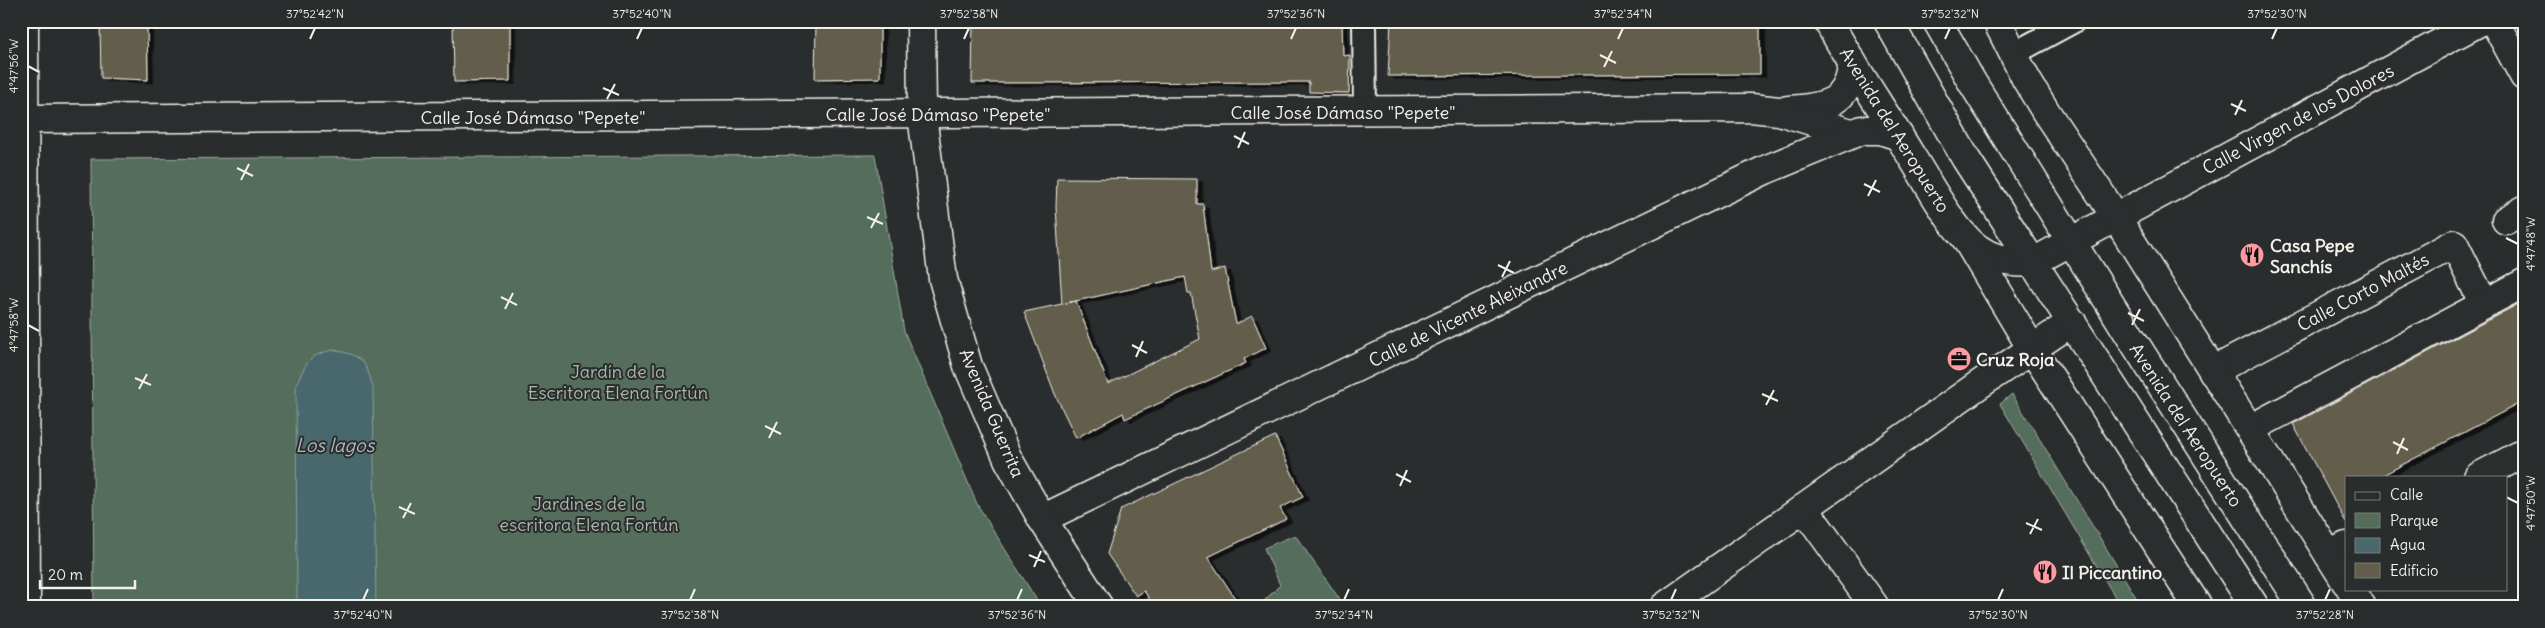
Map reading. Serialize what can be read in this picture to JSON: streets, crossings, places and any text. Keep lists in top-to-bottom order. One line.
{"streets":{"street":["Calle José Dámaso \"Pepete\"","Calle Virgen de los Dolores","Avenida del Aeropuerto","Calle Corto Maltés","Calle de Vicente Aleixandre","Avenida Guerrita"]},"crossings":[["Calle José Dámaso \"Pepete\"","Calle de Vicente Aleixandre"],["Calle José Dámaso \"Pepete\"","Avenida Guerrita"],["Avenida del Aeropuerto","Calle de Vicente Aleixandre"],["Calle de Vicente Aleixandre","Avenida Guerrita"]],"water":["Los lagos"],"parks":["Jardín de la Escritora Elena Fortún","Jardines de la escritora Elena Fortún"],"places":{"restaurant":["Casa Pepe Sanchís","Il Piccantino"],"office":["Cruz Roja"]},"legend":["Calle","Parque","Agua","Edificio"],"scale_bar":"20 m","coordinates":["37°52'42\"N","37°52'40\"N","37°52'38\"N","37°52'36\"N","37°52'34\"N","37°52'32\"N","37°52'30\"N","4°47'56\"W","4°47'48\"W","4°47'58\"W","4°47'50\"W","37°52'28\"N"]}
